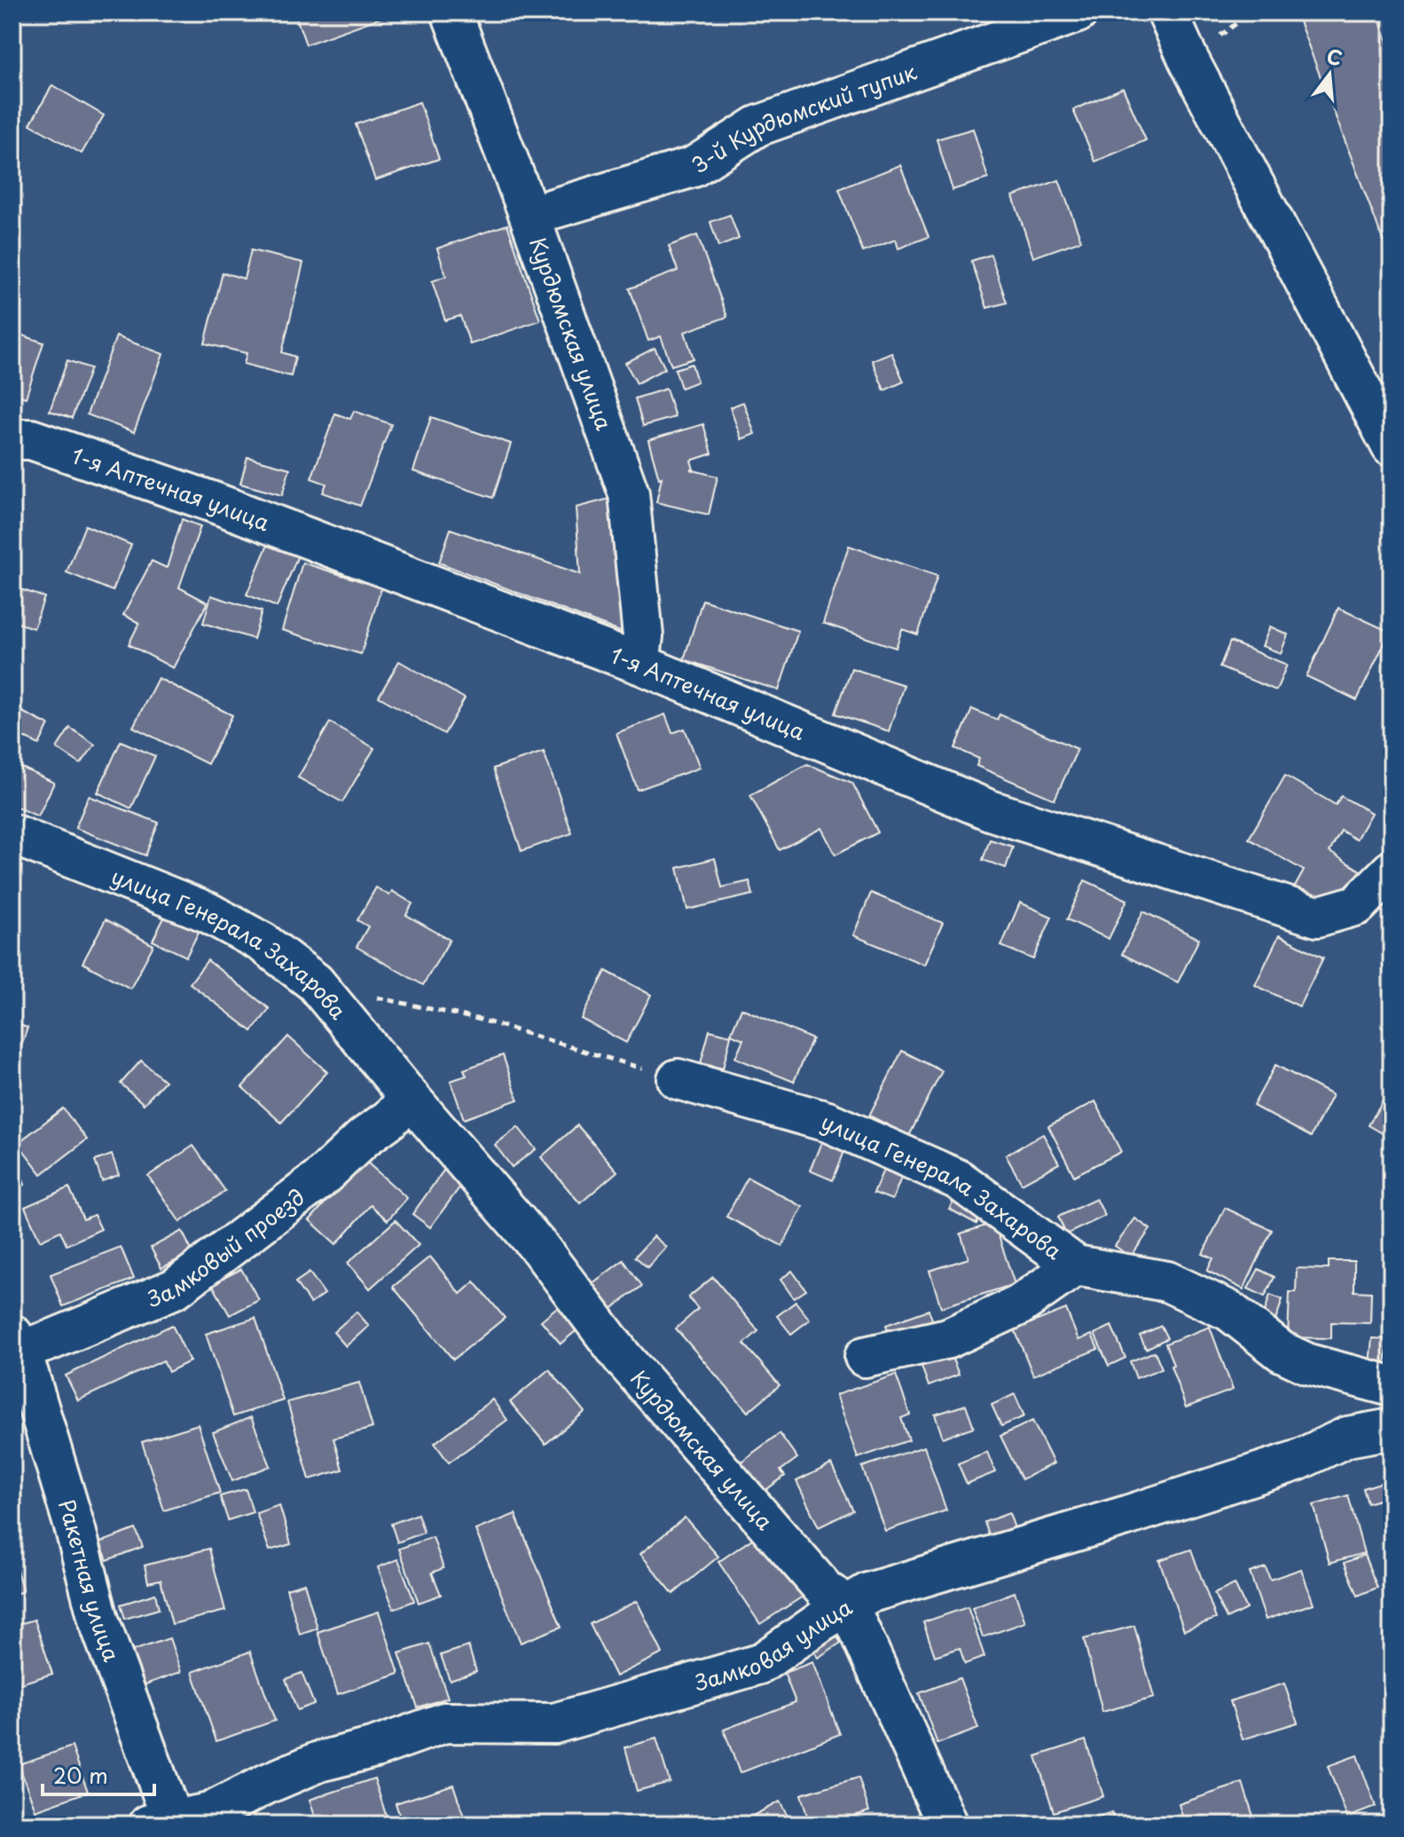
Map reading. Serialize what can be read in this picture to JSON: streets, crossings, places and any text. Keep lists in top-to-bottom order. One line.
{"streets":{"street":["3-й Курдюмский тупик","Курдюмская улица","1-я Аптечная улица","улица Генерала Захарова","Замковый проезд","Ракетная улица","Замковая улица"]},"crossings":[["3-й Курдюмский тупик","Курдюмская улица"],["Курдюмская улица","1-я Аптечная улица"],["Курдюмская улица","улица Генерала Захарова"],["Курдюмская улица","Замковый проезд"],["Курдюмская улица","Замковая улица"],["улица Генерала Захарова","Замковый проезд"],["Замковый проезд","Ракетная улица"],["Ракетная улица","Замковая улица"]],"scale_bar":"20 m","north":"top"}
